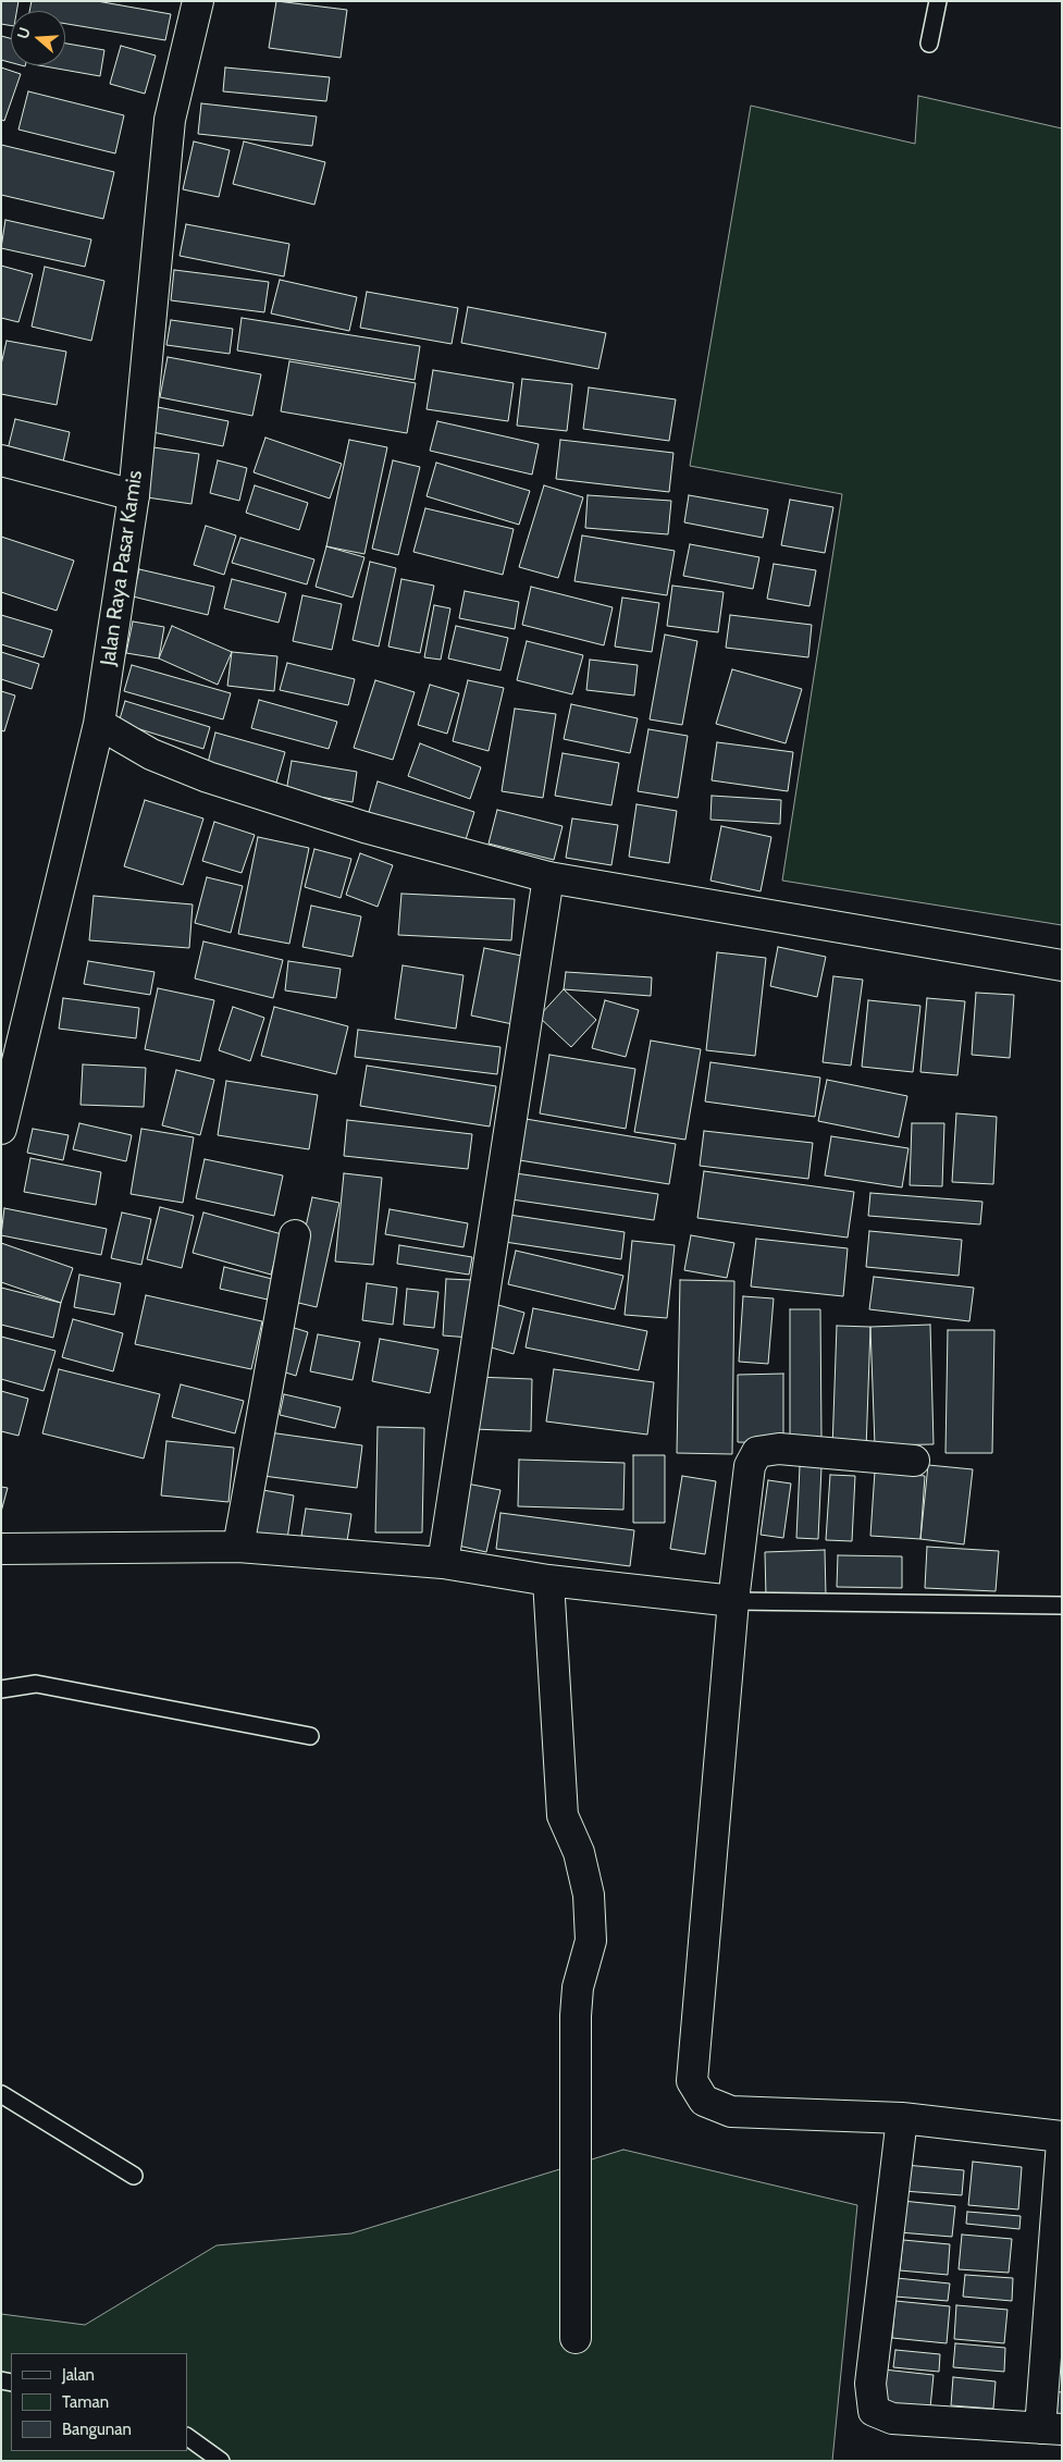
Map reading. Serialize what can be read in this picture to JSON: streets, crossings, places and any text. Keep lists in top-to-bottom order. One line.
{"streets":{"street":["Jalan Raya Pasar Kamis"]},"legend":["Jalan","Taman","Bangunan"],"north":"left"}
